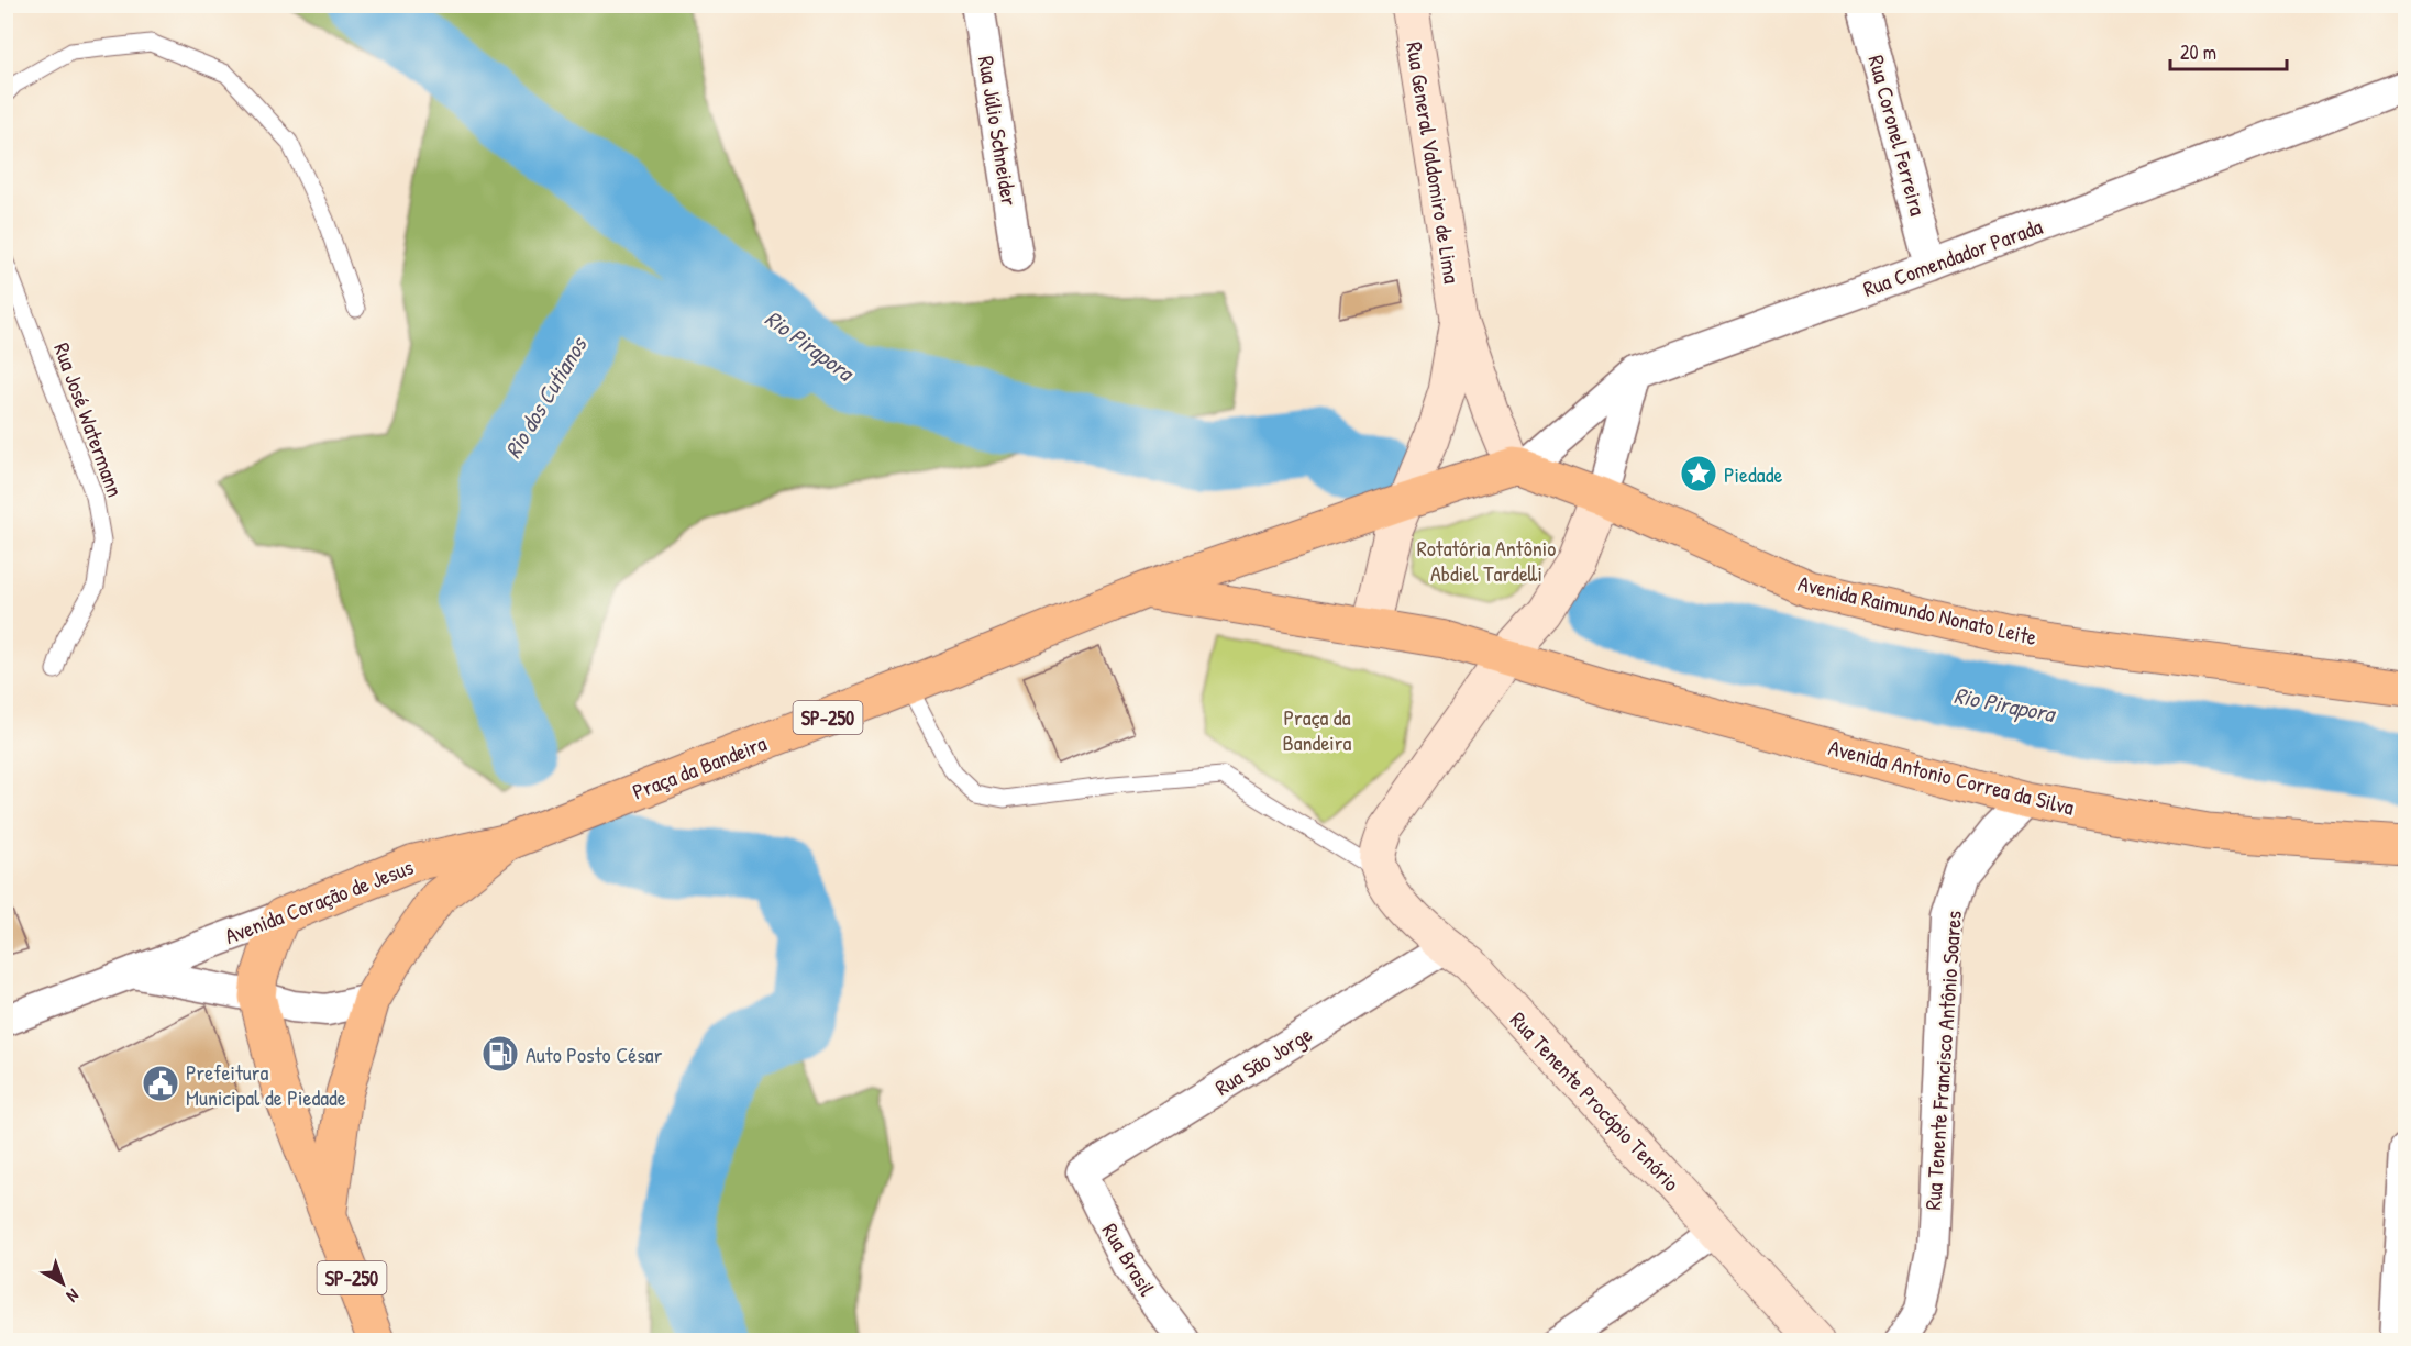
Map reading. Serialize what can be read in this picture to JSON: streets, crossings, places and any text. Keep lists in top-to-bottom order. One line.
{"streets":{"main road":["Rua General Valdomiro de Lima","Avenida Raimundo Nonato Leite","SP-250","Praça da Bandeira","Avenida Antonio Correa da Silva","Avenida Coração de Jesus","Rua Tenente Procópio Tenório"],"street":["Rua Júlio Schneider","Rua Coronel Ferreira","Rua Comendador Parada","Rua São Jorge","Rua Tenente Francisco Antônio Soares","Rua Brasil"],"lane":["Rua José Watermann"]},"crossings":[["Rua Coronel Ferreira","Rua Comendador Parada"],["Rua General Valdomiro de Lima","Rua Comendador Parada"],["Rua General Valdomiro de Lima","Avenida Raimundo Nonato Leite"],["Rua General Valdomiro de Lima","Praça da Bandeira"],["Rua Comendador Parada","Avenida Raimundo Nonato Leite"],["Rua Comendador Parada","Praça da Bandeira"],["Avenida Raimundo Nonato Leite","Praça da Bandeira"],["SP-250","Praça da Bandeira"],["SP-250","Avenida Coração de Jesus"],["Praça da Bandeira","Avenida Coração de Jesus"],["Avenida Antonio Correa da Silva","Rua Tenente Francisco Antônio Soares"],["Rua São Jorge","Rua Tenente Procópio Tenório"],["Rua São Jorge","Rua Brasil"]],"water":["Rio Pirapora","Rio dos Cutianos"],"parks":["Rotatória Antônio Abdiel Tardelli","Praça da Bandeira"],"places":{"place":["Piedade"],"fuel station":["Auto Posto César"],"public building":["Prefeitura Municipal de Piedade"]},"scale_bar":"20 m","north":"bottom right"}
